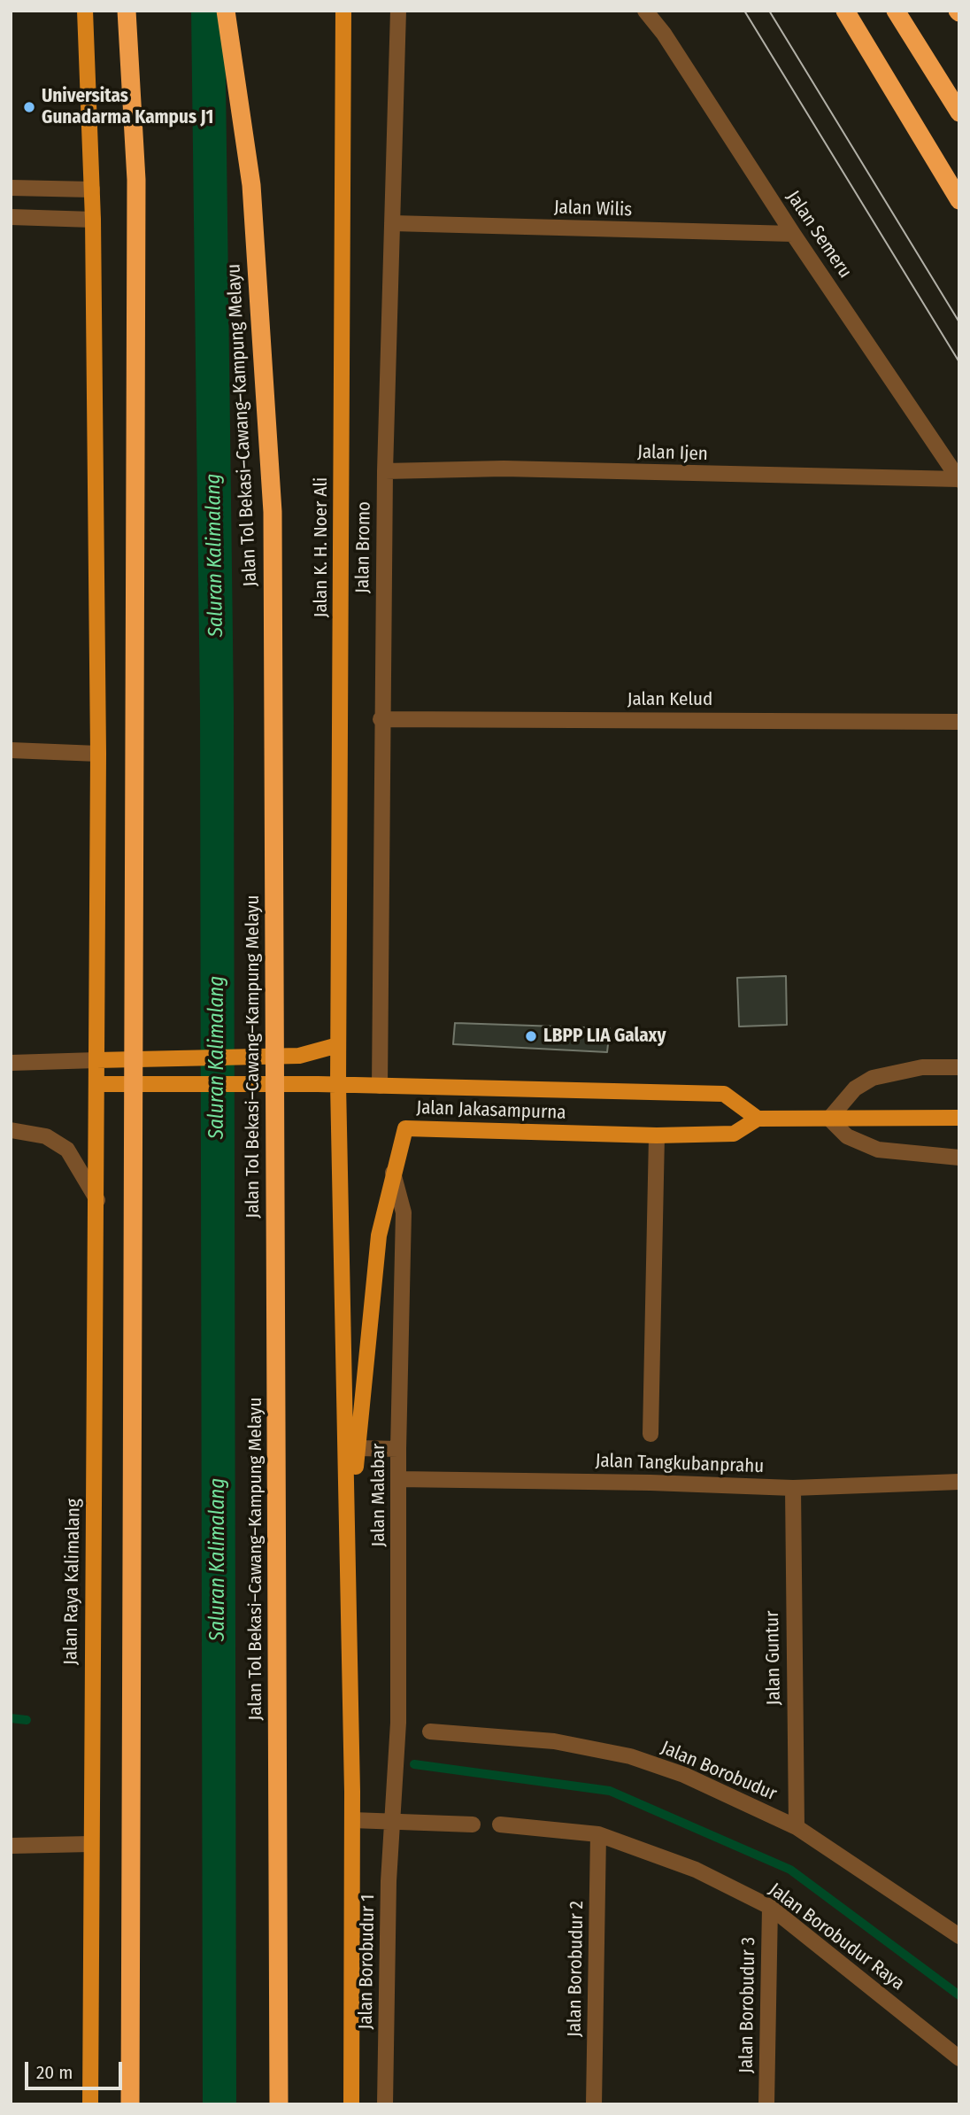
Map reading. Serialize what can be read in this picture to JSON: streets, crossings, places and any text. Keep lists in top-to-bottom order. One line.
{"streets":{"highway":["Jalan Tol Bekasi–Cawang–Kampung Melayu"],"main road":["Jalan K. H. Noer Ali","Jalan Jakasampurna","Jalan Raya Kalimalang"],"street":["Jalan Wilis","Jalan Semeru","Jalan Ijen","Jalan Bromo","Jalan Kelud","Jalan Tangkubanprahu","Jalan Malabar","Jalan Guntur","Jalan Borobudur","Jalan Borobudur Raya","Jalan Borobudur 1","Jalan Borobudur 2","Jalan Borobudur 3"]},"crossings":[["Jalan Wilis","Jalan Semeru"],["Jalan Wilis","Jalan Bromo"],["Jalan Semeru","Jalan Ijen"],["Jalan Ijen","Jalan Bromo"],["Jalan K. H. Noer Ali","Jalan Jakasampurna"],["Jalan Bromo","Jalan Kelud"],["Jalan Bromo","Jalan Jakasampurna"],["Jalan Jakasampurna","Jalan Malabar"],["Jalan Jakasampurna","Jalan Raya Kalimalang"],["Jalan Tangkubanprahu","Jalan Malabar"],["Jalan Tangkubanprahu","Jalan Guntur"],["Jalan Malabar","Jalan Borobudur 1"],["Jalan Guntur","Jalan Borobudur"],["Jalan Borobudur Raya","Jalan Borobudur 2"],["Jalan Borobudur Raya","Jalan Borobudur 3"]],"water":["Saluran Kalimalang"],"places":["Universitas Gunadarma Kampus J1","LBPP LIA Galaxy"],"scale_bar":"20 m"}
